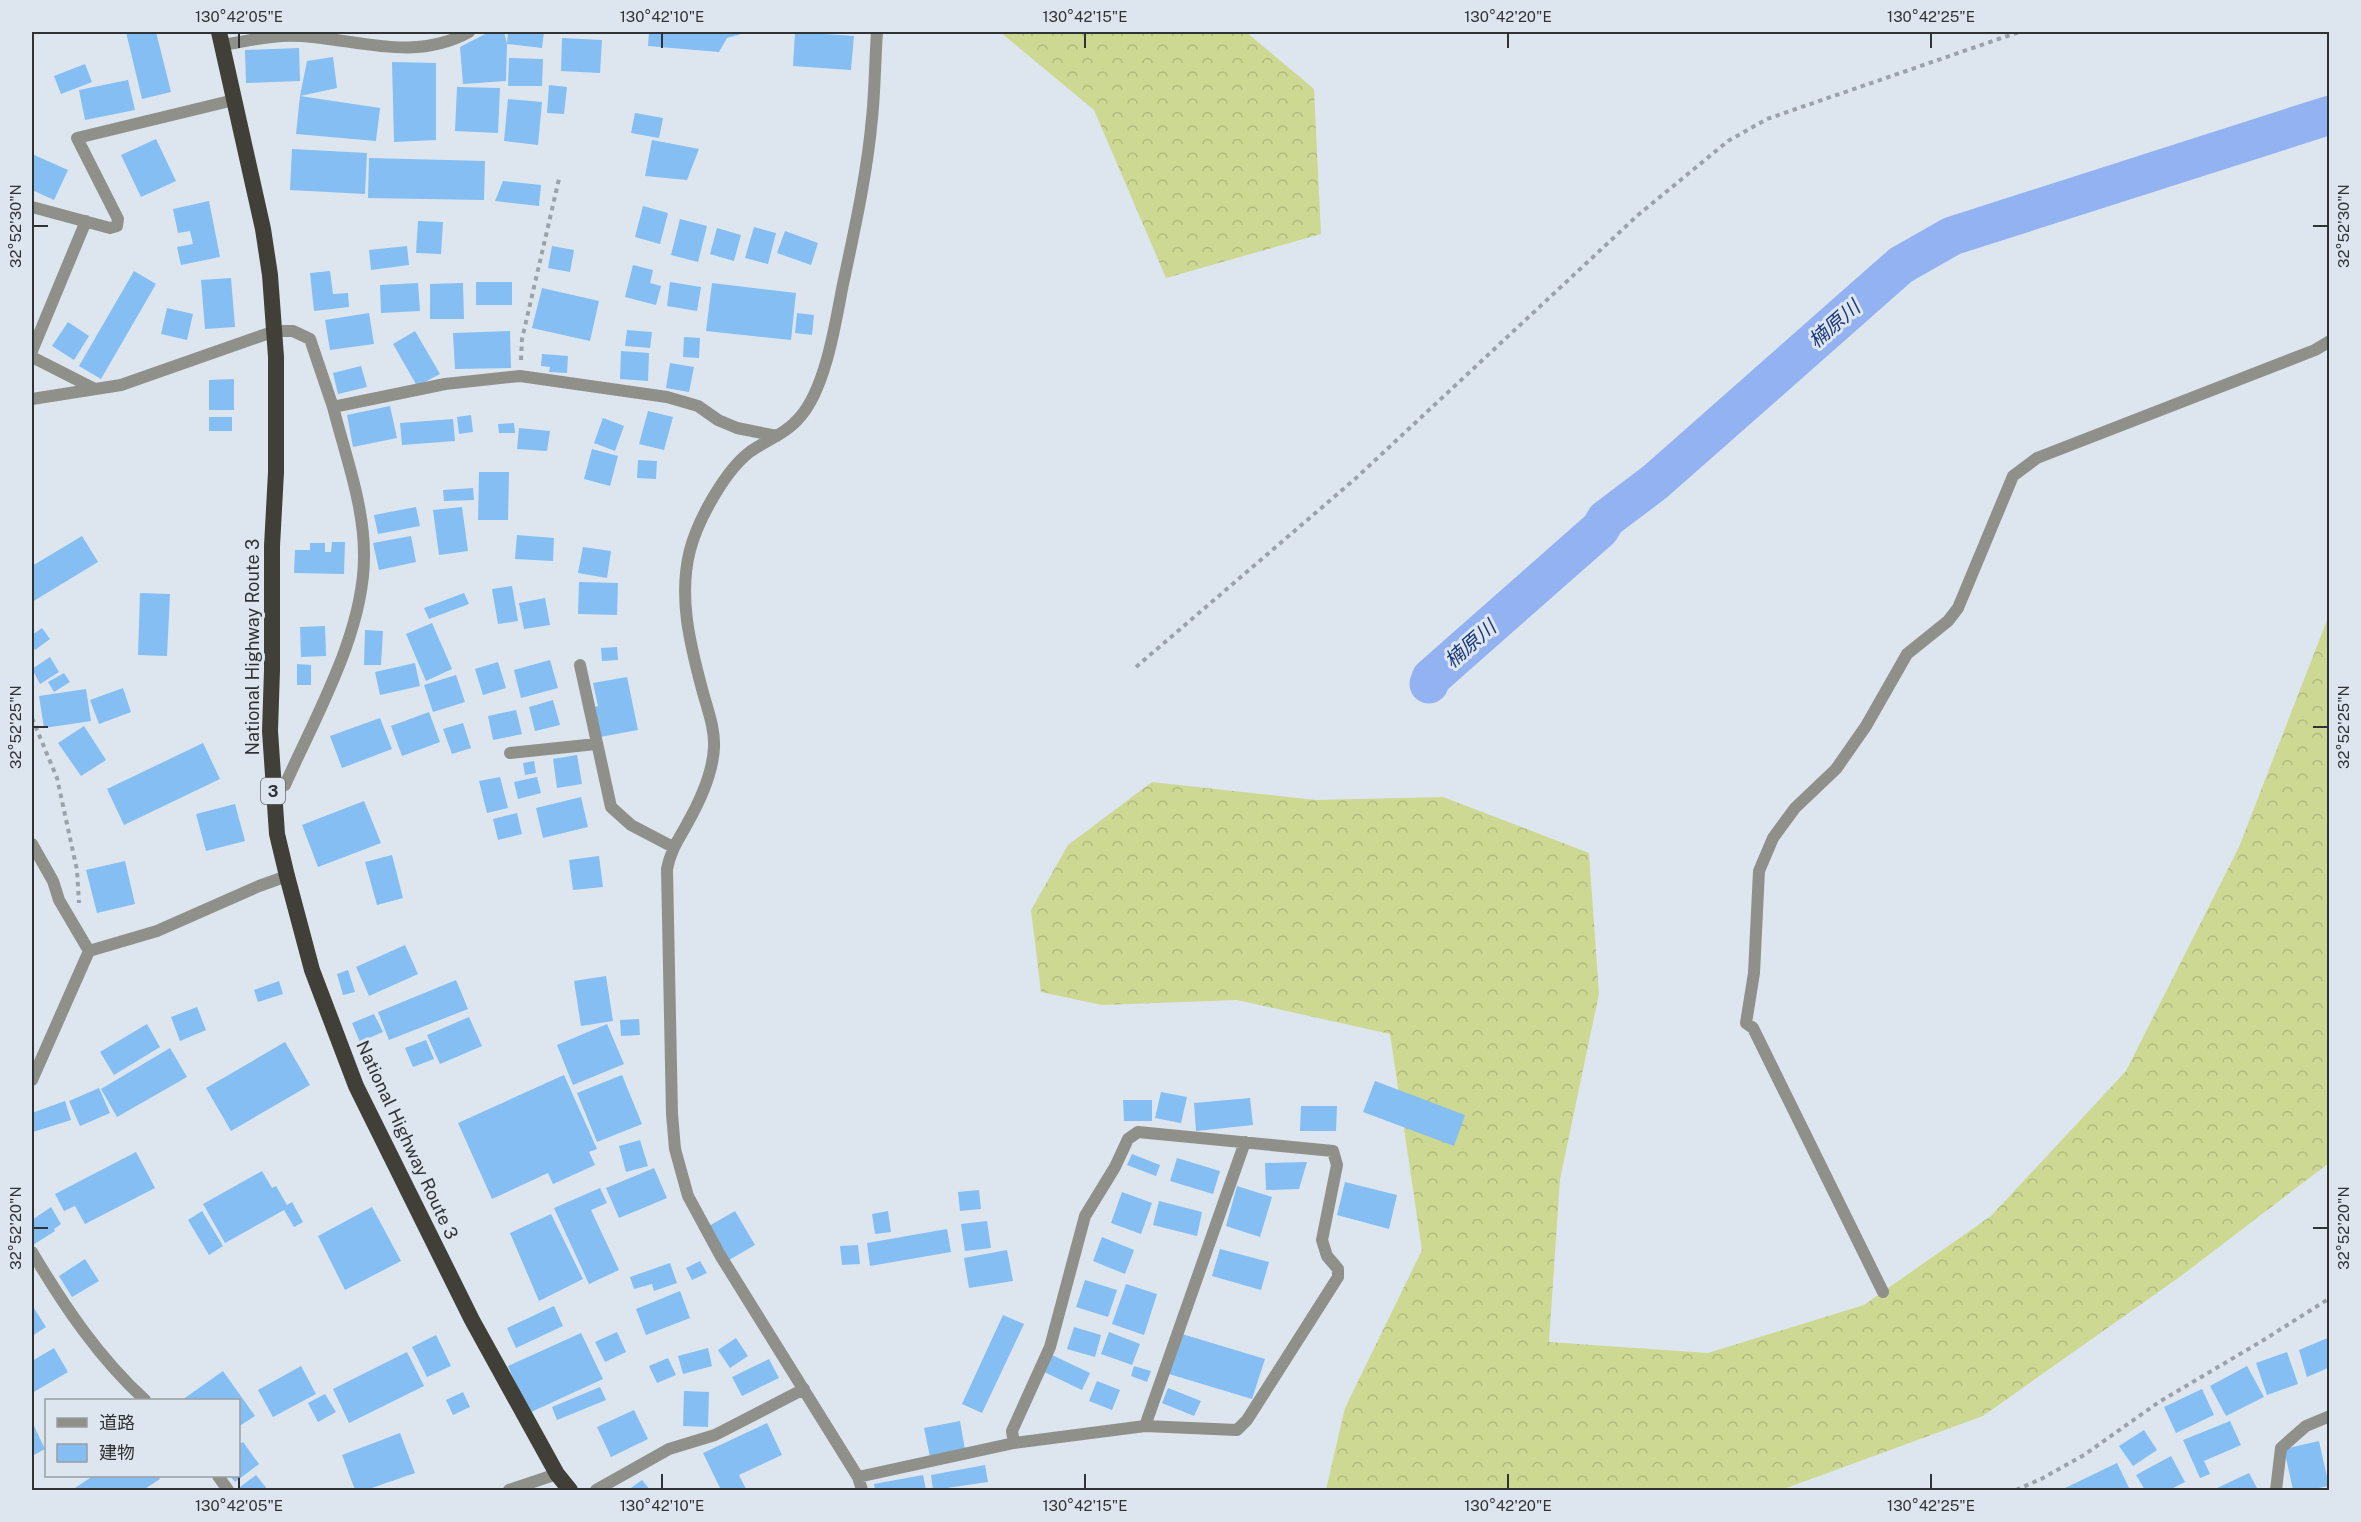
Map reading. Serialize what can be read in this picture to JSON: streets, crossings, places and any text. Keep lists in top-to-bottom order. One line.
{"streets":{"highway":["National Highway Route 3","3"]},"water":["楠原川"],"legend":["道路","建物"],"coordinates":["130°42'05\"E","130°42'10\"E","130°42'15\"E","130°42'20\"E","130°42'25\"E","32°52'30\"N","32°52'25\"N","32°52'20\"N"]}
